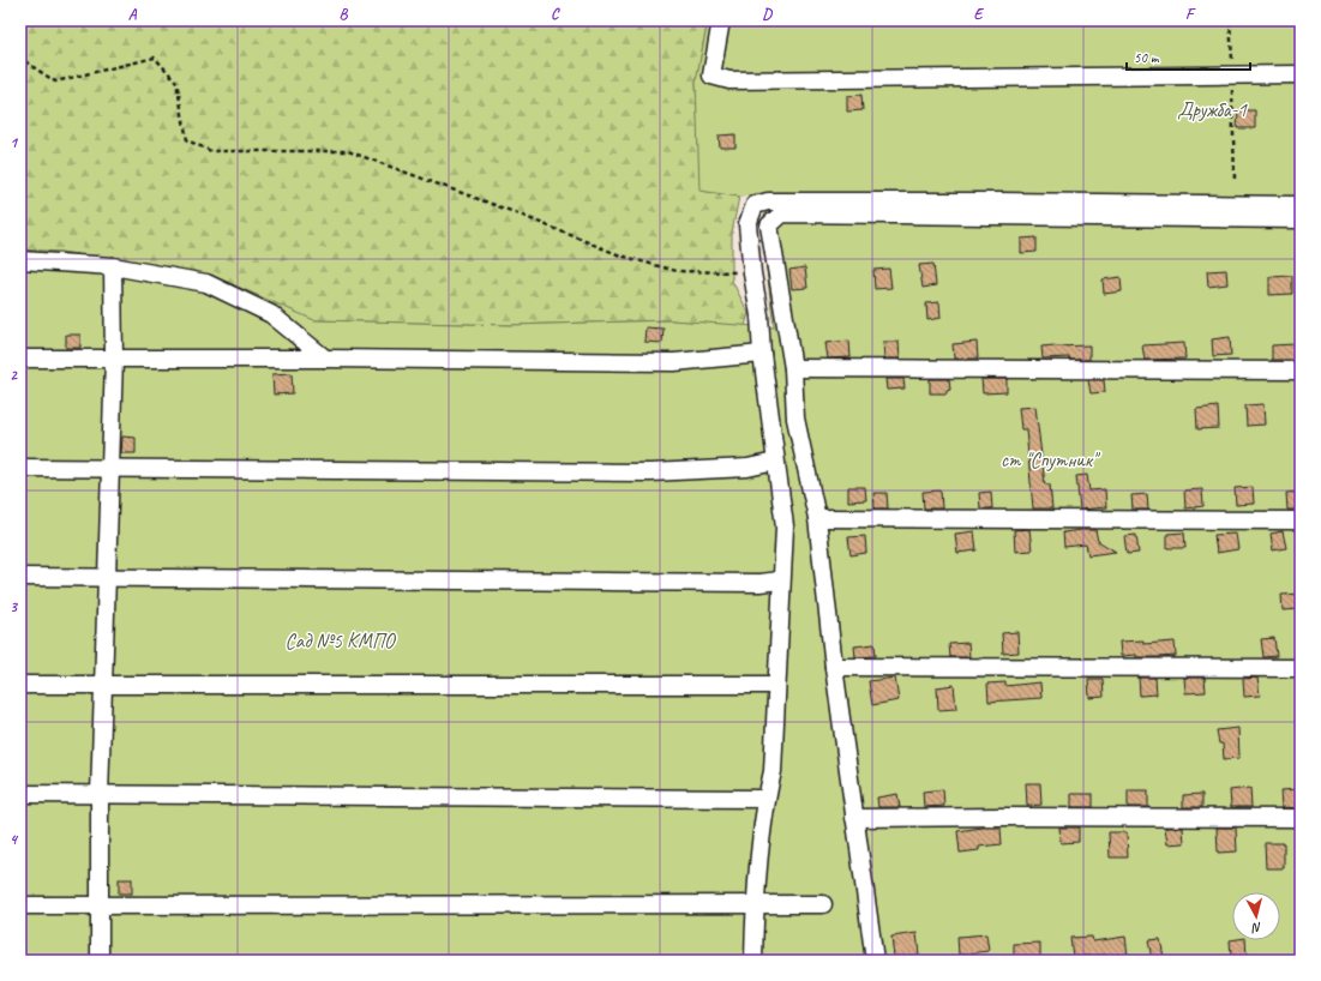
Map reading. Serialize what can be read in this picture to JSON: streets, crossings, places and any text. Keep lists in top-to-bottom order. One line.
{"parks":["Дружба-1","ст \"Спутник\"","Сад №5 КМПО"],"scale_bar":"50 m","north":"bottom","grid":{"columns":["A","B","C","D","E","F"],"rows":["1","2","3","4"]}}
